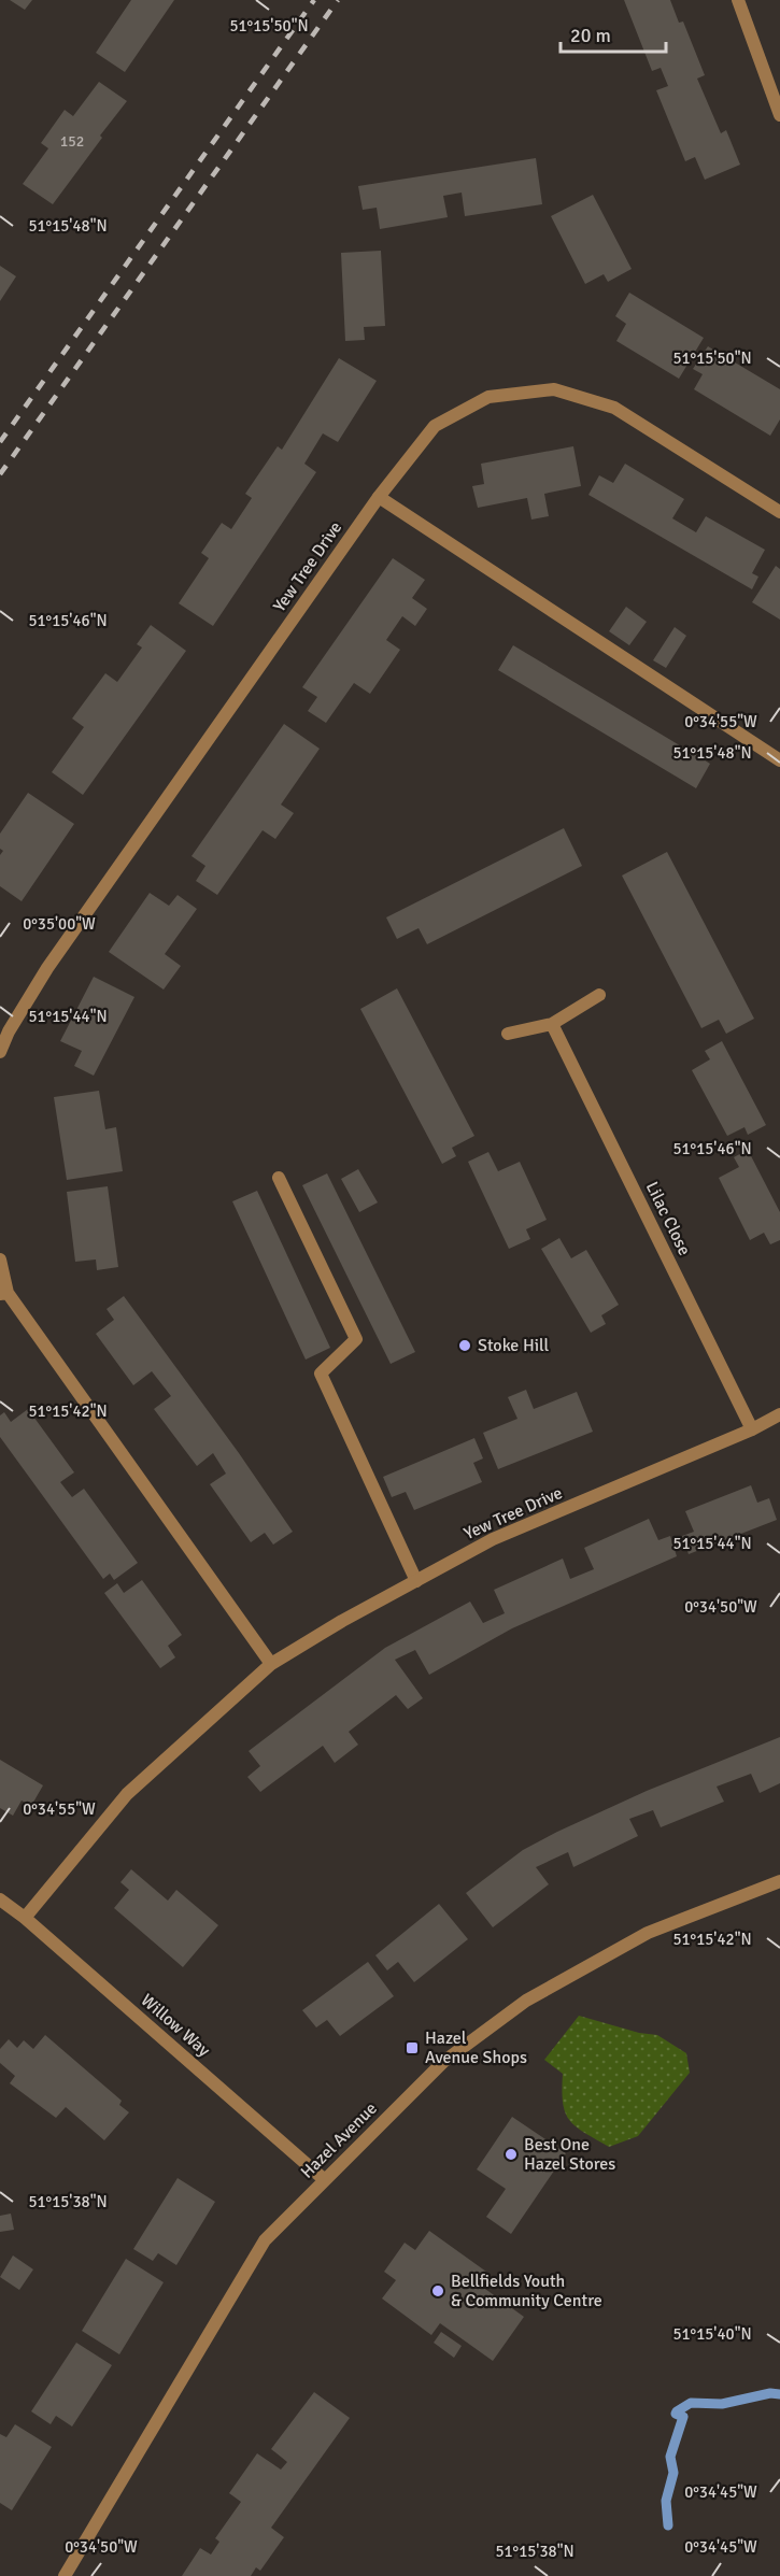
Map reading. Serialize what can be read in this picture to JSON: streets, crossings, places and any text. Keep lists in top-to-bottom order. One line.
{"streets":{"street":["Yew Tree Drive","Lilac Close","Willow Way","Hazel Avenue"]},"crossings":[["Yew Tree Drive","Lilac Close"],["Yew Tree Drive","Willow Way"],["Willow Way","Hazel Avenue"]],"places":{"other":["Stoke Hill","Best One Hazel Stores","Bellfields Youth & Community Centre"],"transit":["Hazel Avenue Shops"]},"house_numbers":["152"],"scale_bar":"20 m","coordinates":["51°15'50\"N","51°15'48\"N","51°15'46\"N","0°34'55\"W","0°35'00\"W","51°15'44\"N","51°15'42\"N","0°34'50\"W","51°15'38\"N","51°15'40\"N","0°34'45\"W"]}
